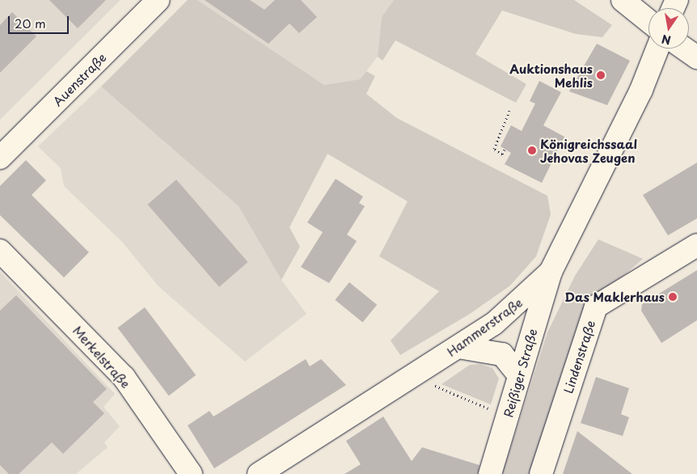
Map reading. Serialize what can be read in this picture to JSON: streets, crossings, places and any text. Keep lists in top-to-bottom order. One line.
{"streets":{"street":["Auenstraße","Hammerstraße","Merkelstraße","Lindenstraße","Reißiger Straße"]},"crossings":[["Hammerstraße","Reißiger Straße"]],"places":["Auktionshaus Mehlis","Königreichssaal Jehovas Zeugen","Das Maklerhaus"],"scale_bar":"20 m","north":"bottom"}
